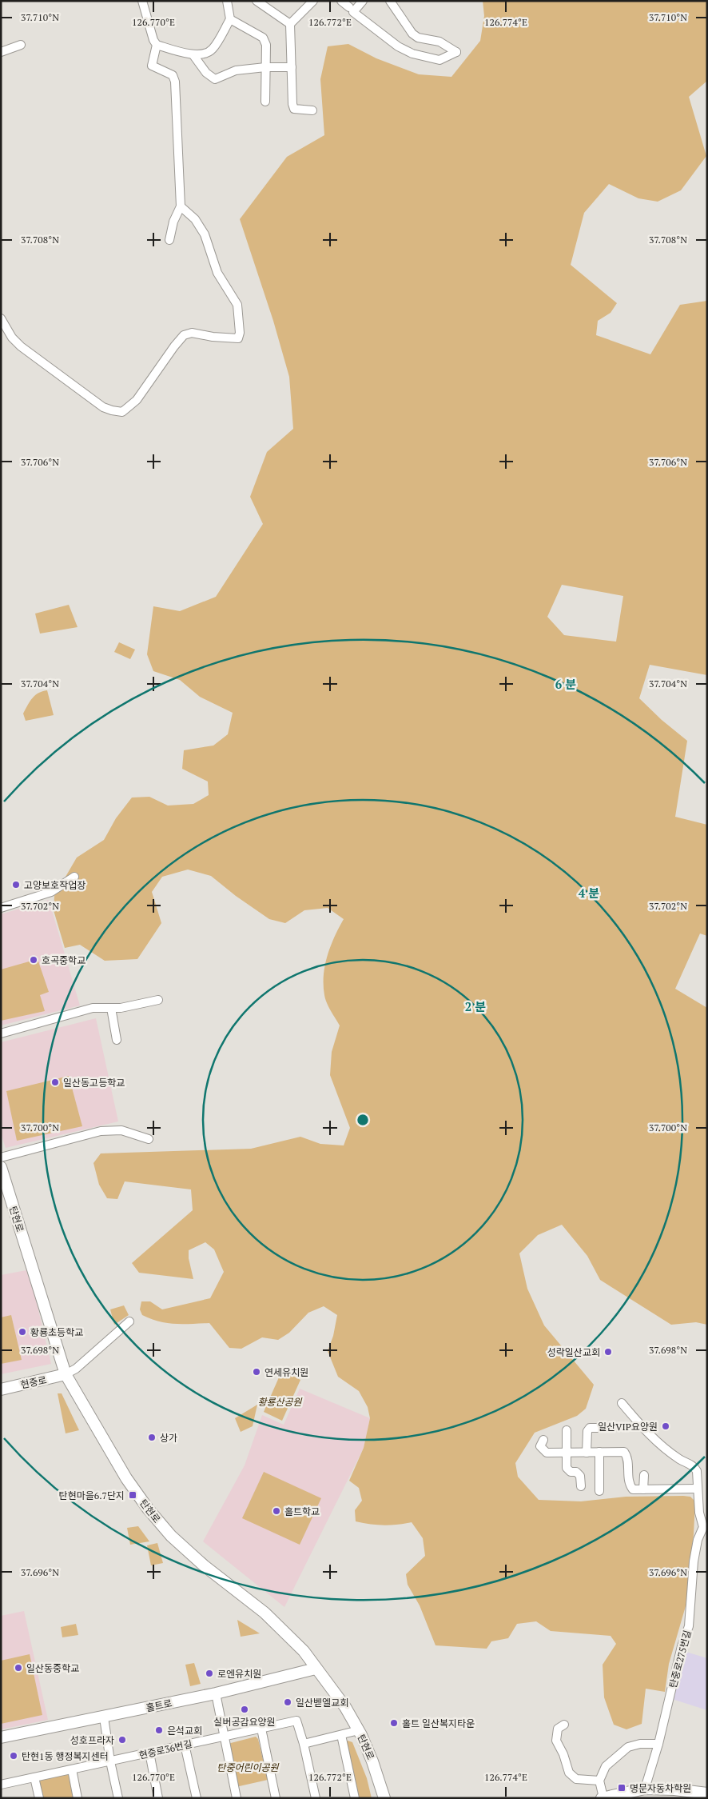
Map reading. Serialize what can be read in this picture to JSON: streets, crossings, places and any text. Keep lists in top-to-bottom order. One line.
{"streets":{"main road":["탄현로","현중로","홀트로"],"street":["탄중로275번길","현중로36번길"]},"crossings":[["탄현로","현중로"],["탄현로","홀트로"]],"parks":["황룡산공원","탄중어린이공원"],"places":{"other":["고양보호작업장","호곡중학교","일산동고등학교","황룡초등학교","성락일산교회","연세유치원","일산VIP요양원","상가","홀트학교","일산동중학교","로엔유치원","일산벧엘교회","실버공감요양원","홀트 일산복지타운","은석교회","성호프라자","탄현1동 행정복지센터"],"transit":["탄현마을6.7단지","명문자동차학원"]},"coordinates":["37.710°N","126.770°E","126.772°E","126.774°E","37.708°N","37.706°N","37.704°N","37.702°N","37.700°N","37.698°N","37.696°N"],"rings":["6 분","4 분","2 분"]}
